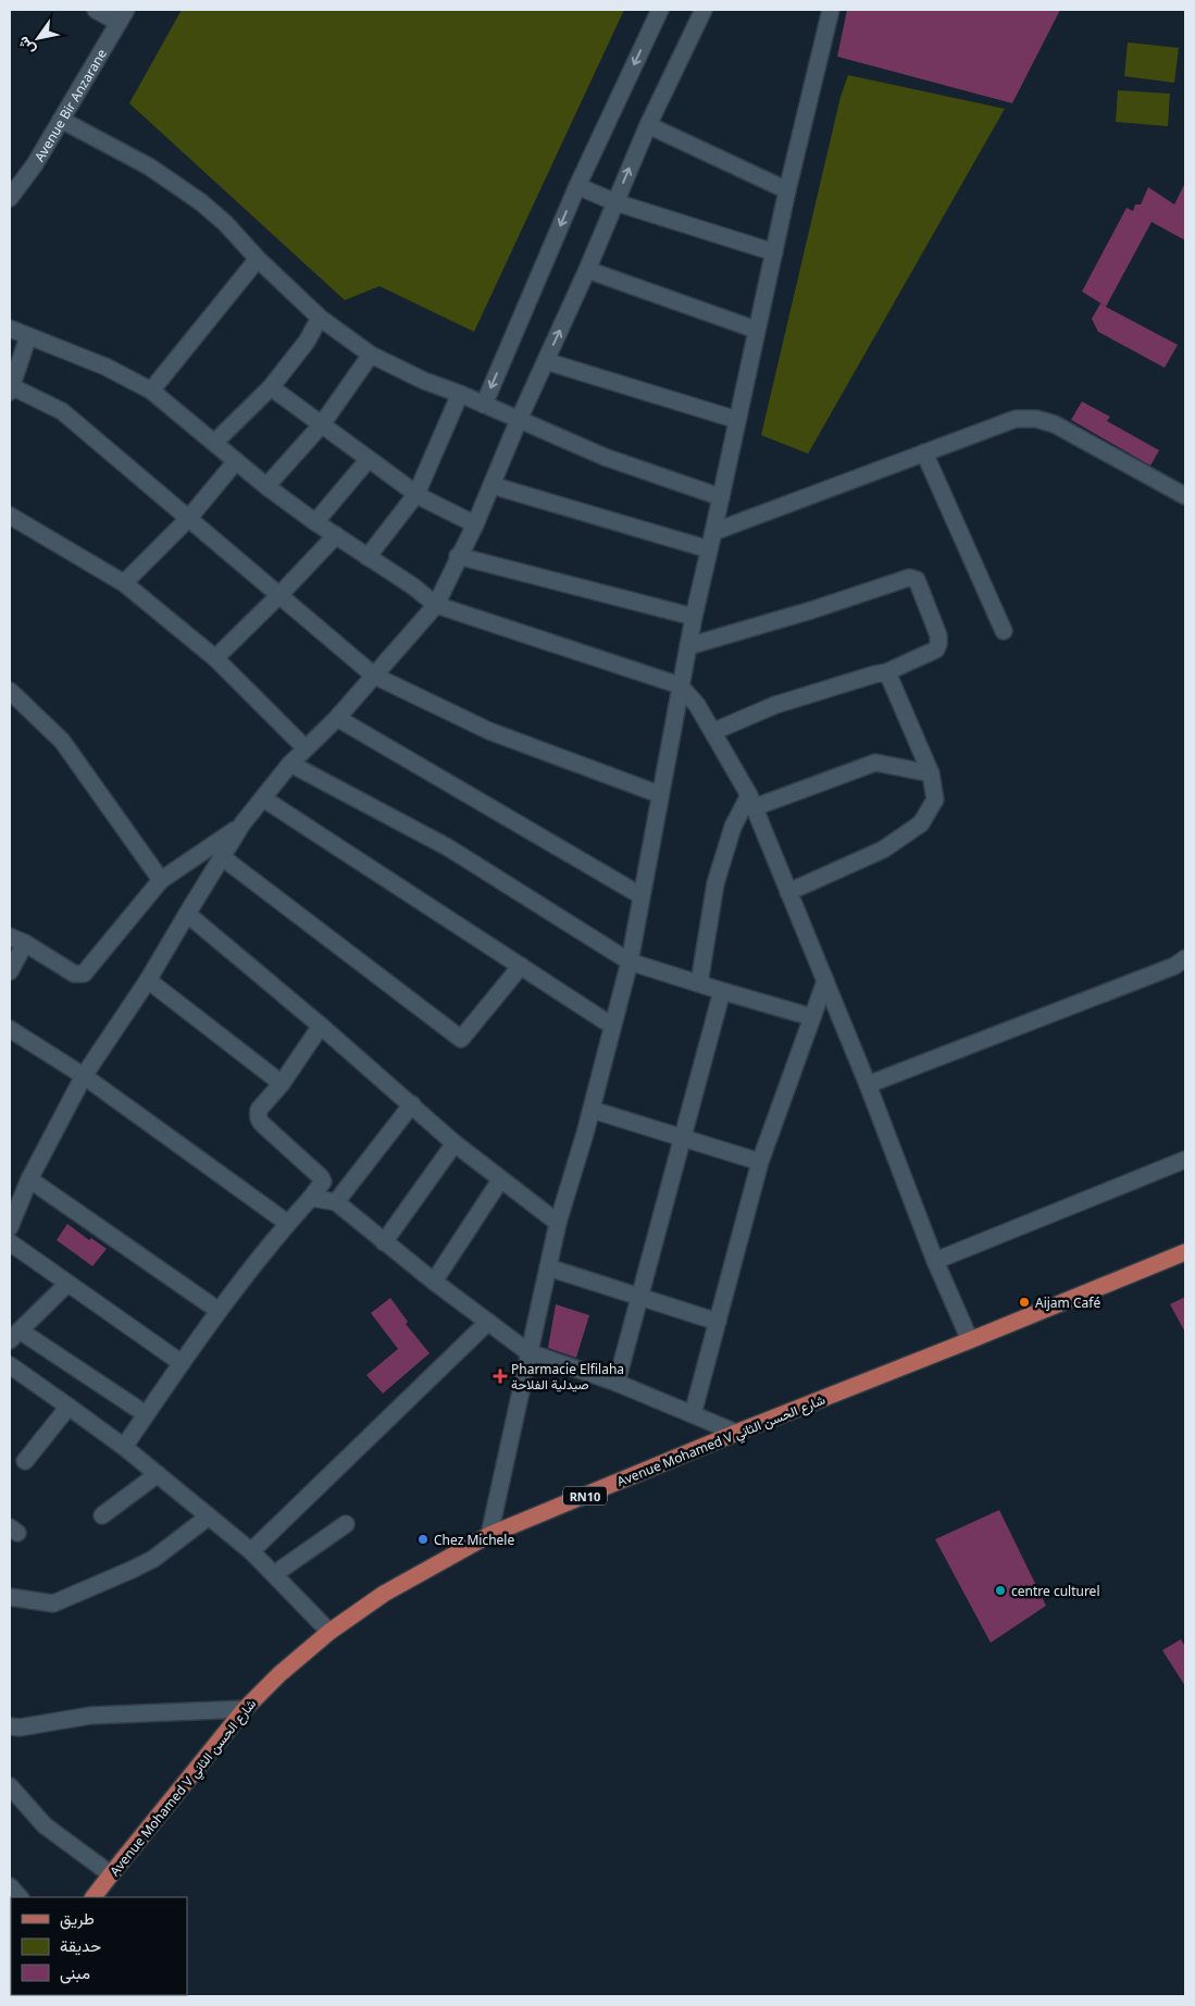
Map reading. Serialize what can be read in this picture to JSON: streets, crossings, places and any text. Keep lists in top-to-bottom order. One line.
{"streets":{"main road":["Avenue Mohamed V شارع الحسن الثاني","RN10"],"street":["Avenue Bir Anzarane"]},"places":{"other":["Aijam Café","Chez Michele","centre culturel"],"health":["Pharmacie Elfilaha صيدلية الفلاحة"]},"legend":["طريق","حديقة","مبنى"],"north":"bottom left"}
